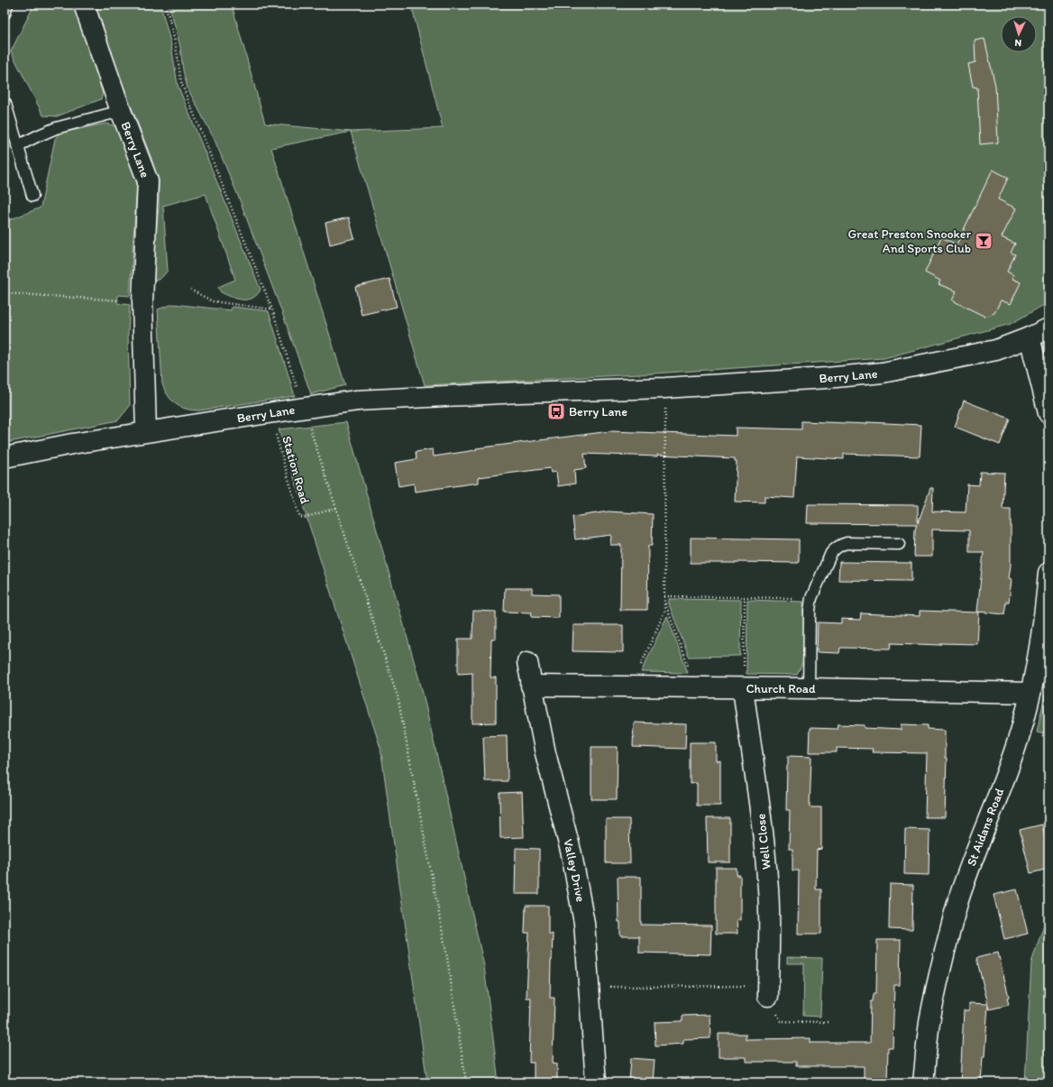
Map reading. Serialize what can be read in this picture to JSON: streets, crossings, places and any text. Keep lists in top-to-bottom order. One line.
{"streets":{"street":["Berry Lane","Church Road","St Aidans Road","Well Close","Valley Drive"],"path":["Station Road"]},"crossings":[["Berry Lane","Station Road"],["Church Road","St Aidans Road"],["Church Road","Well Close"],["Church Road","Valley Drive"]],"places":{"bar":["Great Preston Snooker And Sports Club"],"bus stop":["Berry Lane"]},"north":"bottom"}
